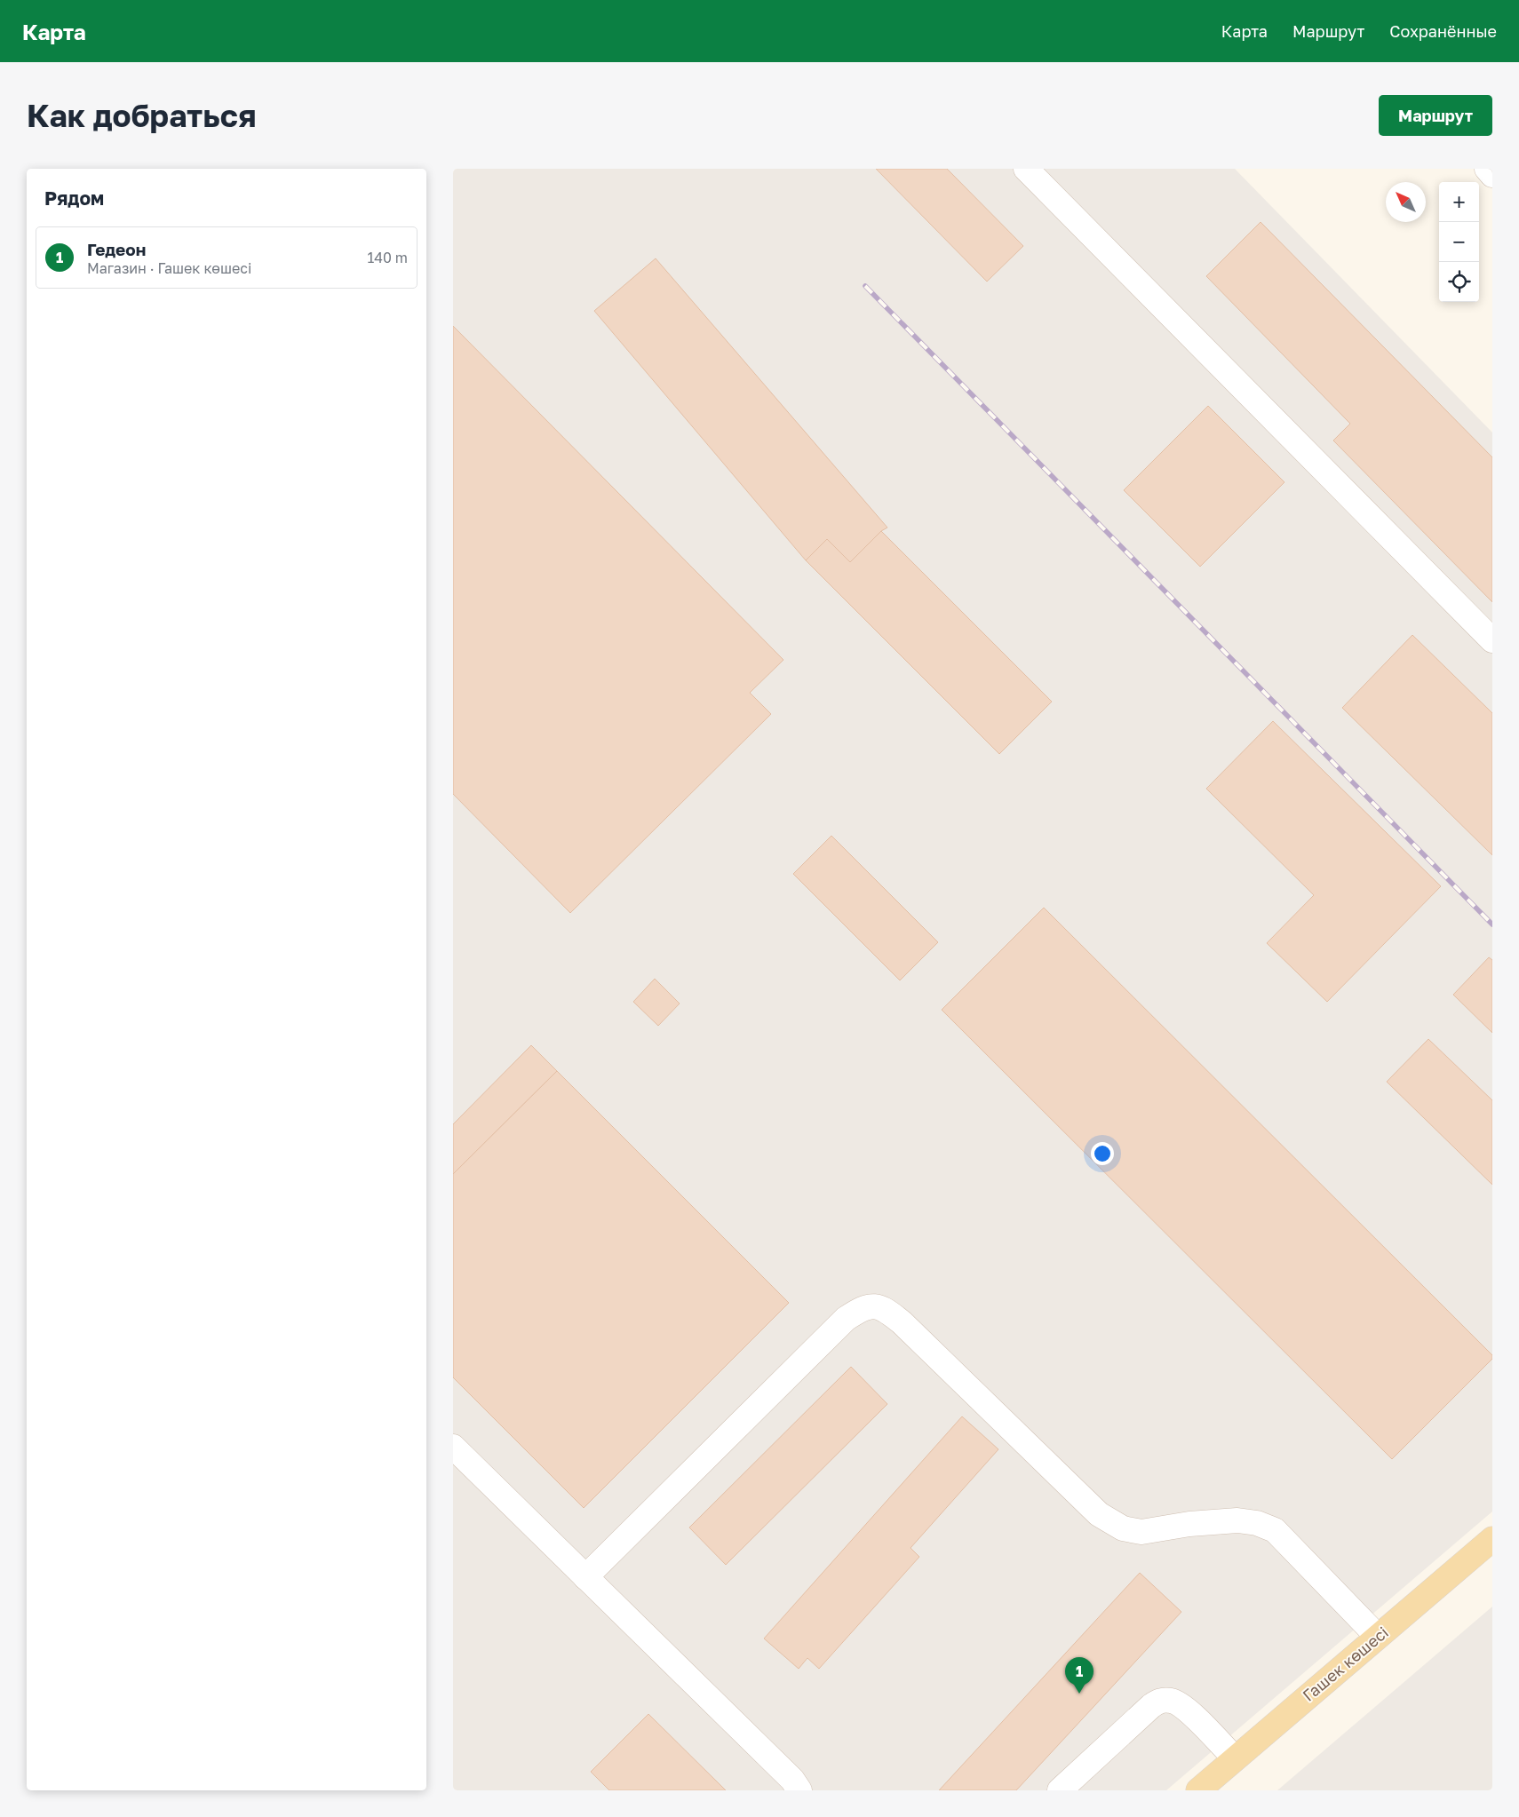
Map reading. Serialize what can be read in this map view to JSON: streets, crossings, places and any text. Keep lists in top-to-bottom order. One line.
{"streets":{"main road":["Гашек көшесі"]},"north":"top left","page":{"header":"Карта","nav":["Карта","Маршрут","Сохранённые"],"buttons":"Маршрут","title":"Как добраться","heading":"Рядом","map_buttons":["+","−"],"list":[{"mark":"1","name":"Гедеон","note":"Магазин · Гашек көшесі","value":"140 m"}],"pins":"1"}}
